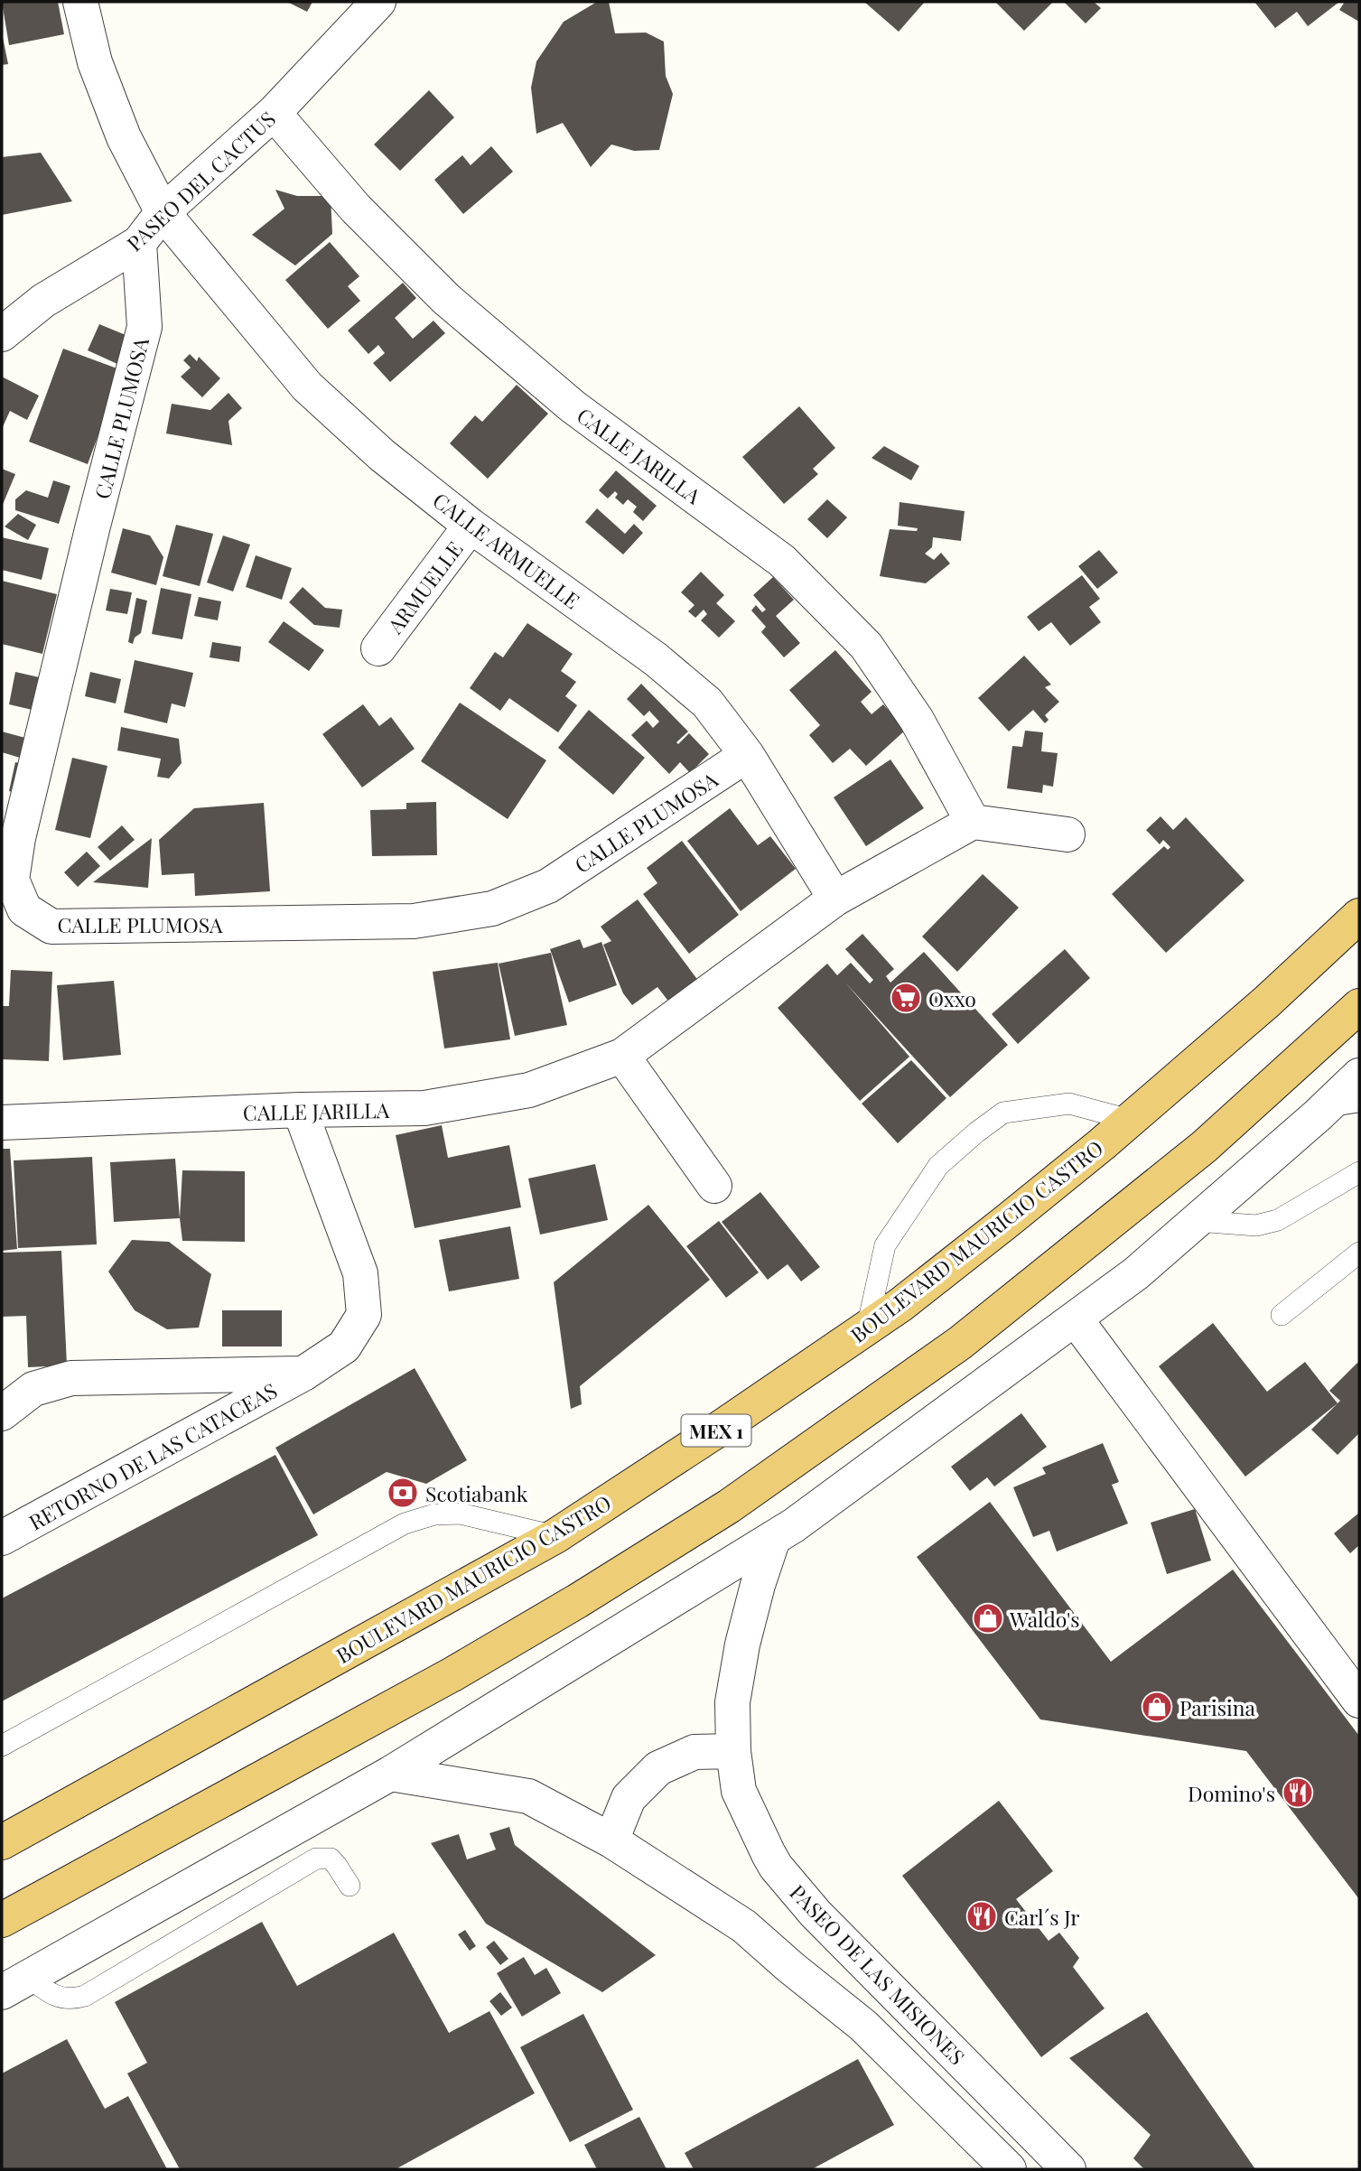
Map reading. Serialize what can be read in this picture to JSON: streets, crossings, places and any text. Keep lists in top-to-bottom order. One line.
{"streets":{"main road":["BOULEVARD MAURICIO CASTRO","MEX 1"],"street":["PASEO DEL CACTUS","CALLE PLUMOSA","CALLE JARILLA","CALLE ARMUELLE","ARMUELLE","RETORNO DE LAS CATACEAS","PASEO DE LAS MISIONES"]},"crossings":[["PASEO DEL CACTUS","CALLE PLUMOSA"],["PASEO DEL CACTUS","CALLE JARILLA"],["PASEO DEL CACTUS","CALLE ARMUELLE"],["CALLE PLUMOSA","CALLE ARMUELLE"],["CALLE JARILLA","CALLE ARMUELLE"],["CALLE JARILLA","RETORNO DE LAS CATACEAS"],["CALLE ARMUELLE","ARMUELLE"]],"places":{"supermarket":["Oxxo"],"bank":["Scotiabank"],"shop":["Waldo's","Parisina"],"restaurant":["Domino's","Carl´s Jr"]}}
